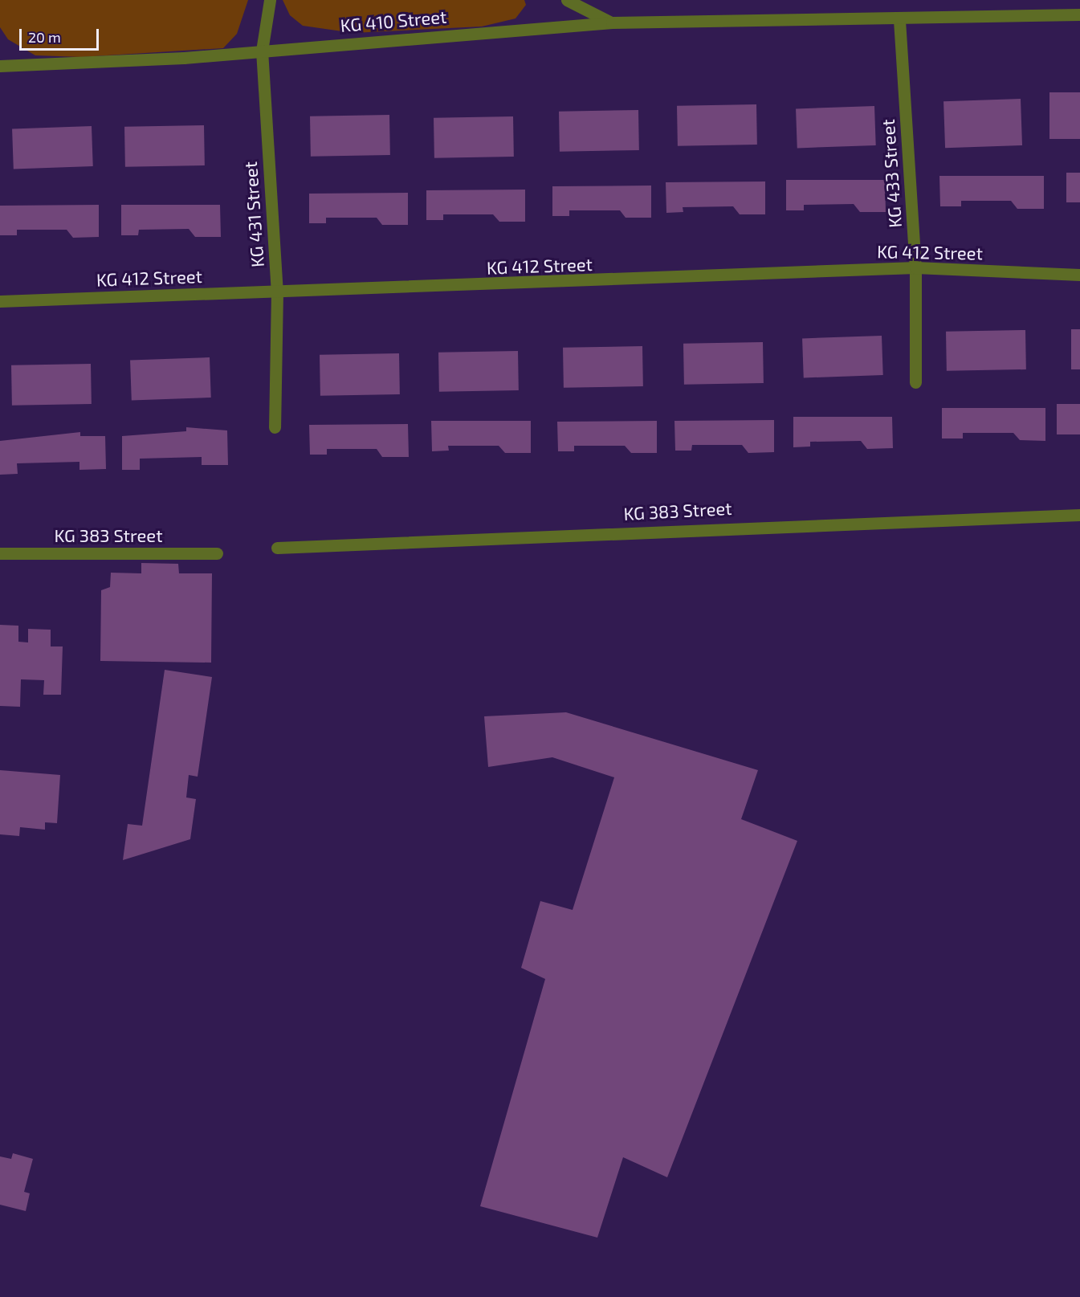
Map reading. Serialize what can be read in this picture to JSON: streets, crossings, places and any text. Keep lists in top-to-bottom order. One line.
{"streets":{"street":["KG 410 Street","KG 433 Street","KG 431 Street","KG 412 Street","KG 383 Street"]},"crossings":[["KG 410 Street","KG 433 Street"],["KG 410 Street","KG 431 Street"],["KG 433 Street","KG 412 Street"],["KG 431 Street","KG 412 Street"]],"scale_bar":"20 m"}
